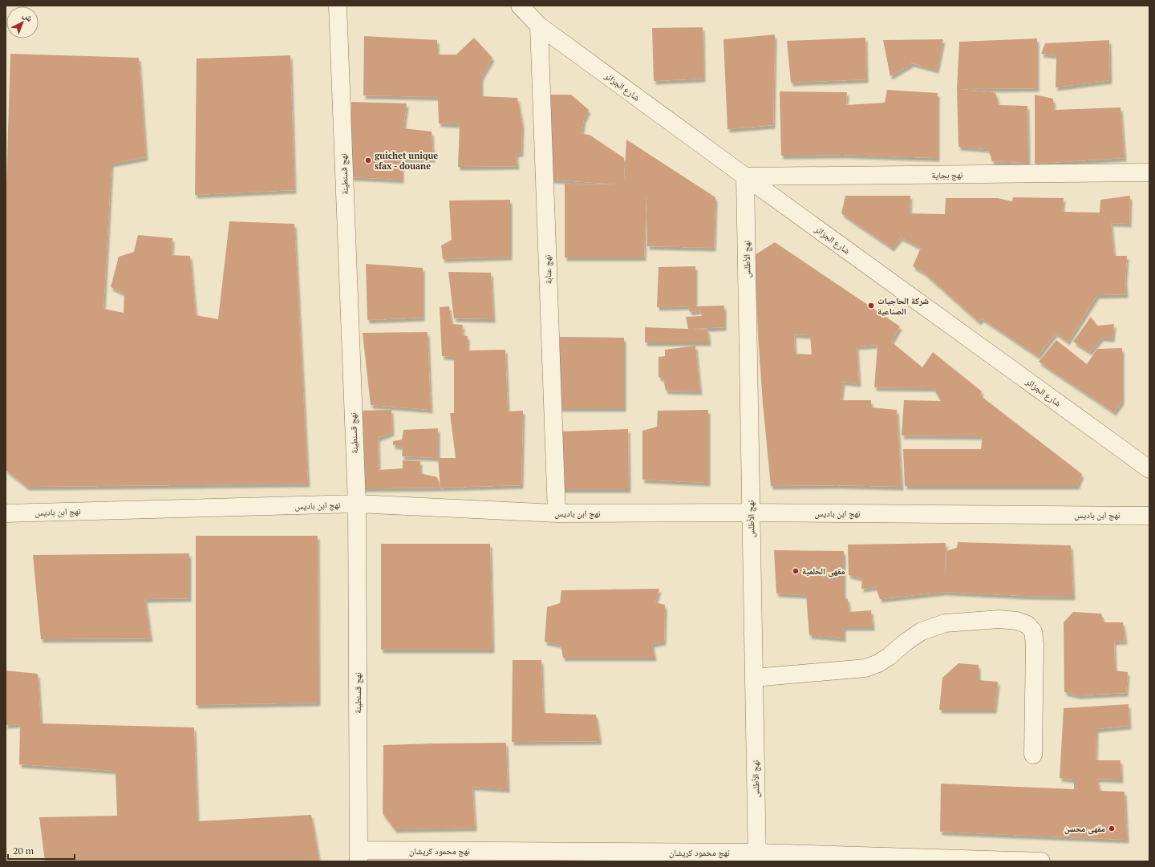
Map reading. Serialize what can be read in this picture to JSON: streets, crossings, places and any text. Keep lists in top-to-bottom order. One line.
{"streets":{"street":["شارع الجزائر","نهج قسنطينة","نهج بجاية","نهج الأطلس","نهج عنابة","نهج ابن باديس","نهج محمود كريشان"]},"crossings":[["شارع الجزائر","نهج بجاية"],["شارع الجزائر","نهج الأطلس"],["شارع الجزائر","نهج عنابة"],["نهج قسنطينة","نهج ابن باديس"],["نهج قسنطينة","نهج محمود كريشان"],["نهج بجاية","نهج الأطلس"],["نهج الأطلس","نهج ابن باديس"],["نهج الأطلس","نهج محمود كريشان"],["نهج عنابة","نهج ابن باديس"]],"places":["guichet unique sfax - douane","شركة الحاجيات الصناعية","مقهى الحلمية","مقهى محسن"],"scale_bar":"20 m","north":"top right"}
